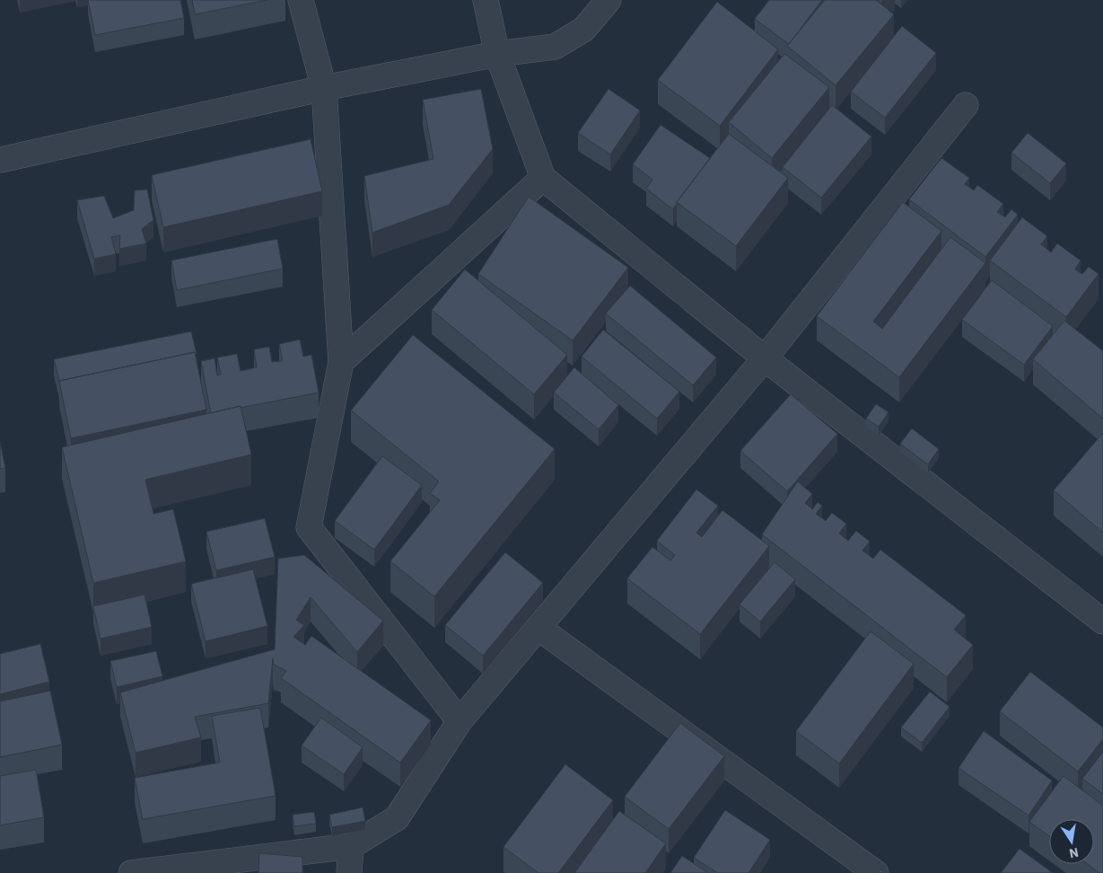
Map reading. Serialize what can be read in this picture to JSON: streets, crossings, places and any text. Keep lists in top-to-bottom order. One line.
{"north":"bottom"}
